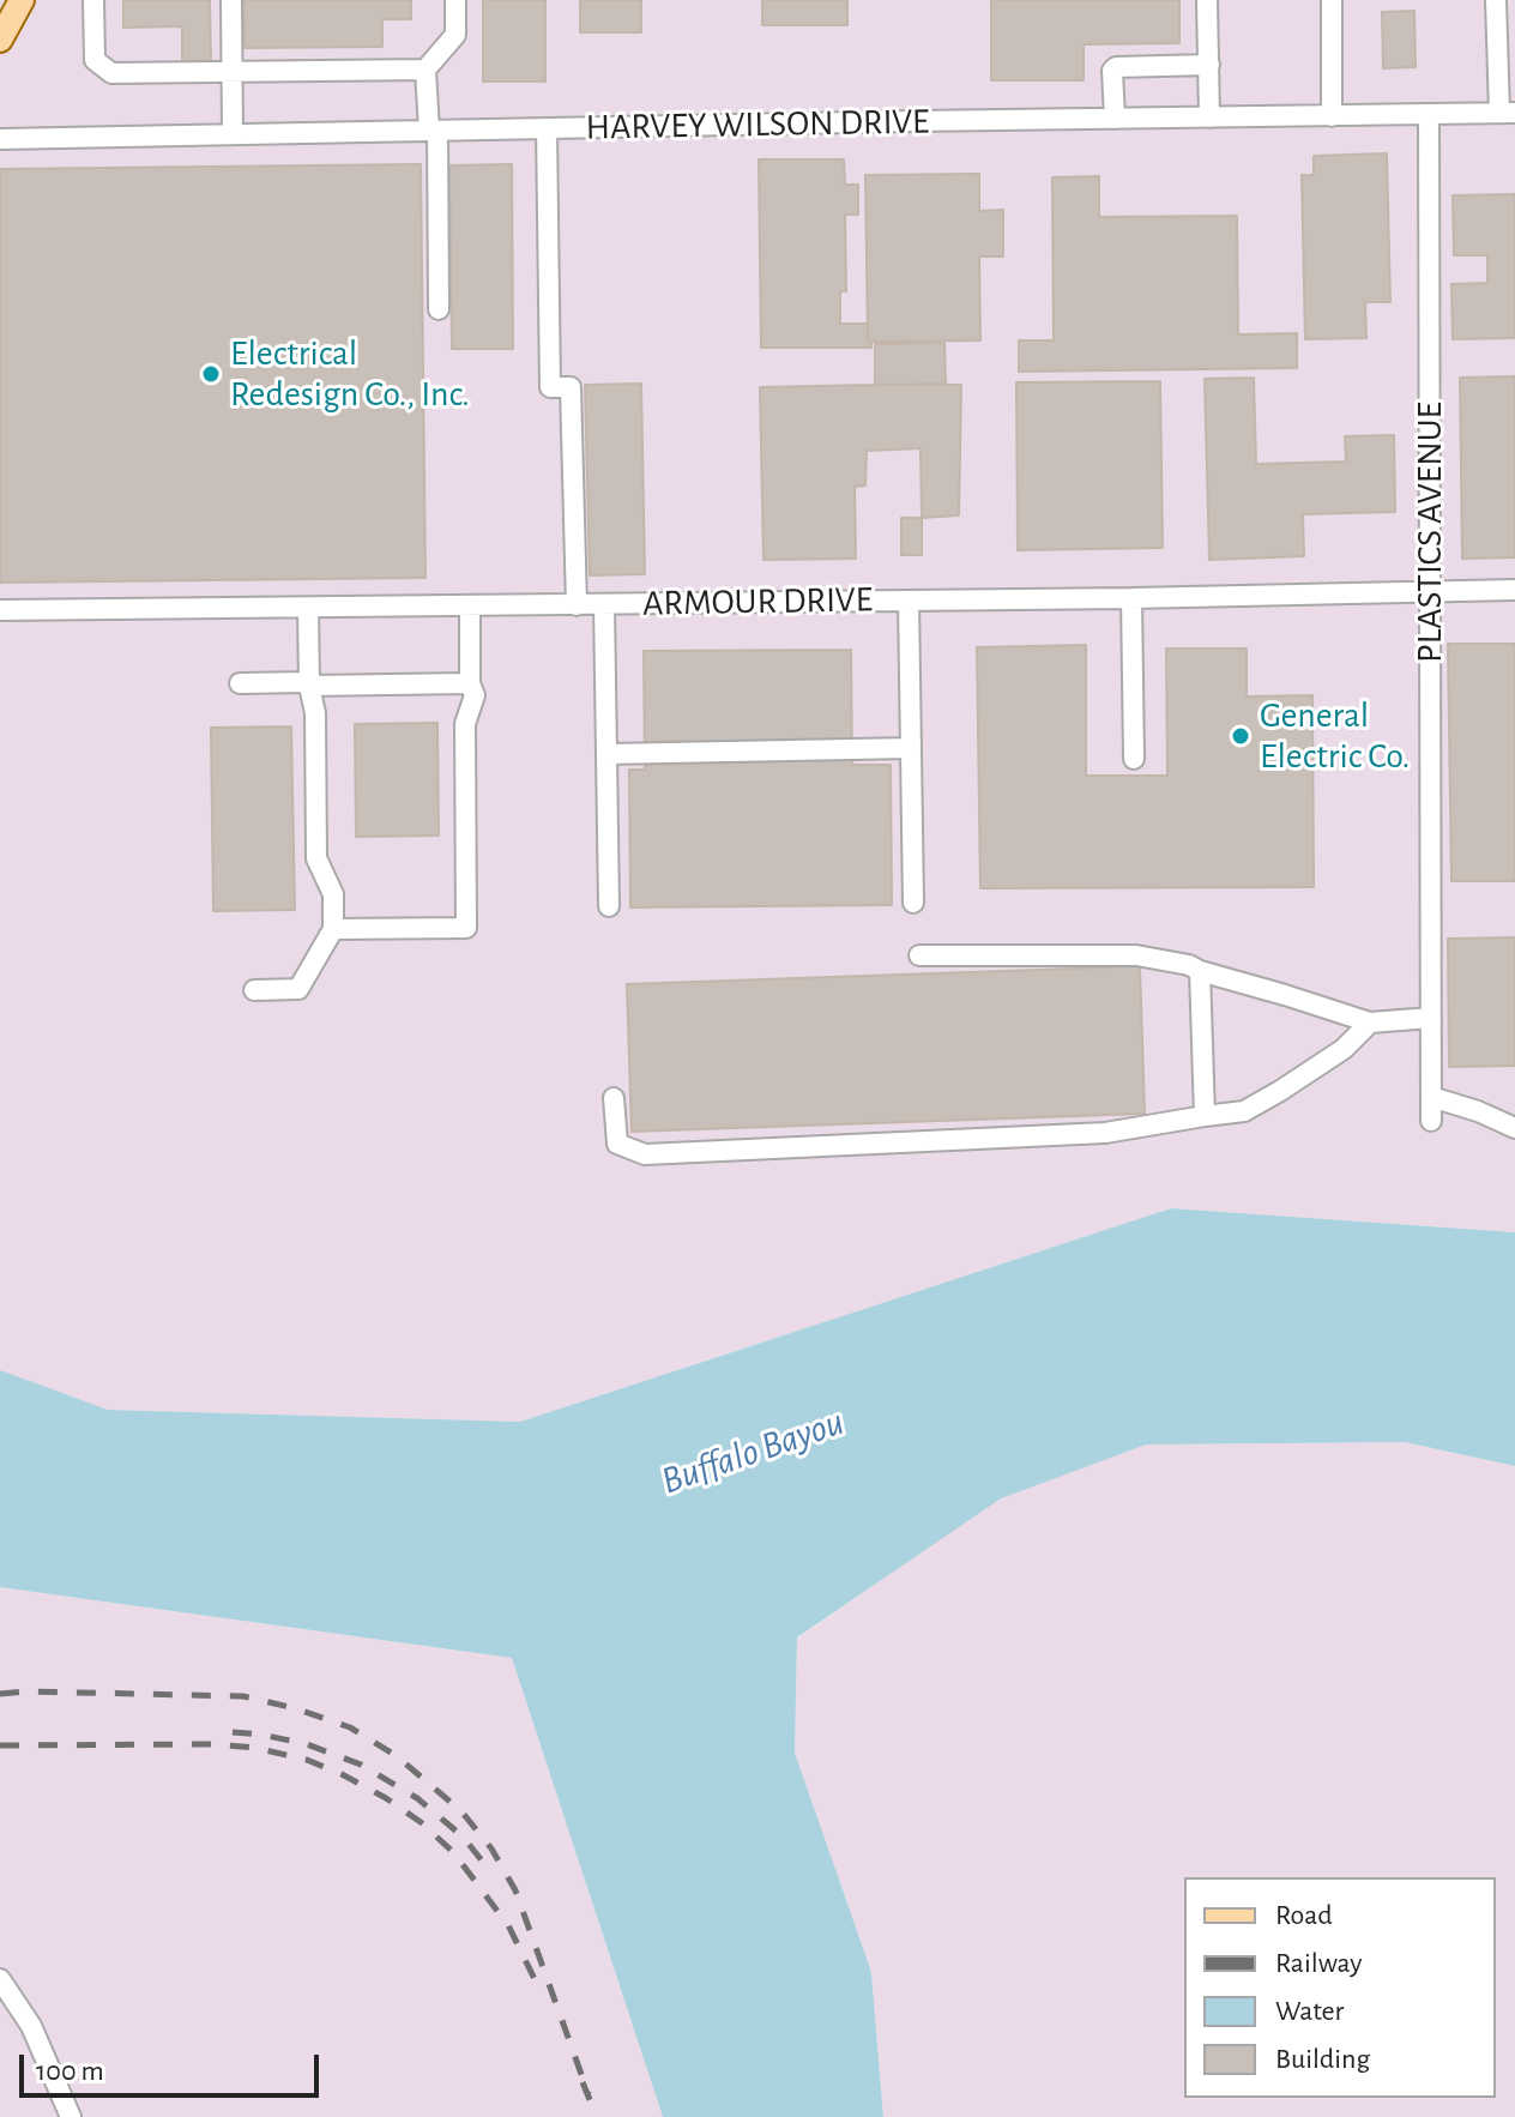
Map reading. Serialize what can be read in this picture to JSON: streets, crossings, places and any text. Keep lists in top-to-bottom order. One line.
{"streets":{"street":["HARVEY WILSON DRIVE","PLASTICS AVENUE","ARMOUR DRIVE"]},"crossings":[["HARVEY WILSON DRIVE","PLASTICS AVENUE"],["PLASTICS AVENUE","ARMOUR DRIVE"]],"water":["Buffalo Bayou"],"places":["Electrical Redesign Co., Inc.","General Electric Co."],"legend":["Road","Railway","Water","Building"],"scale_bar":"100 m"}
